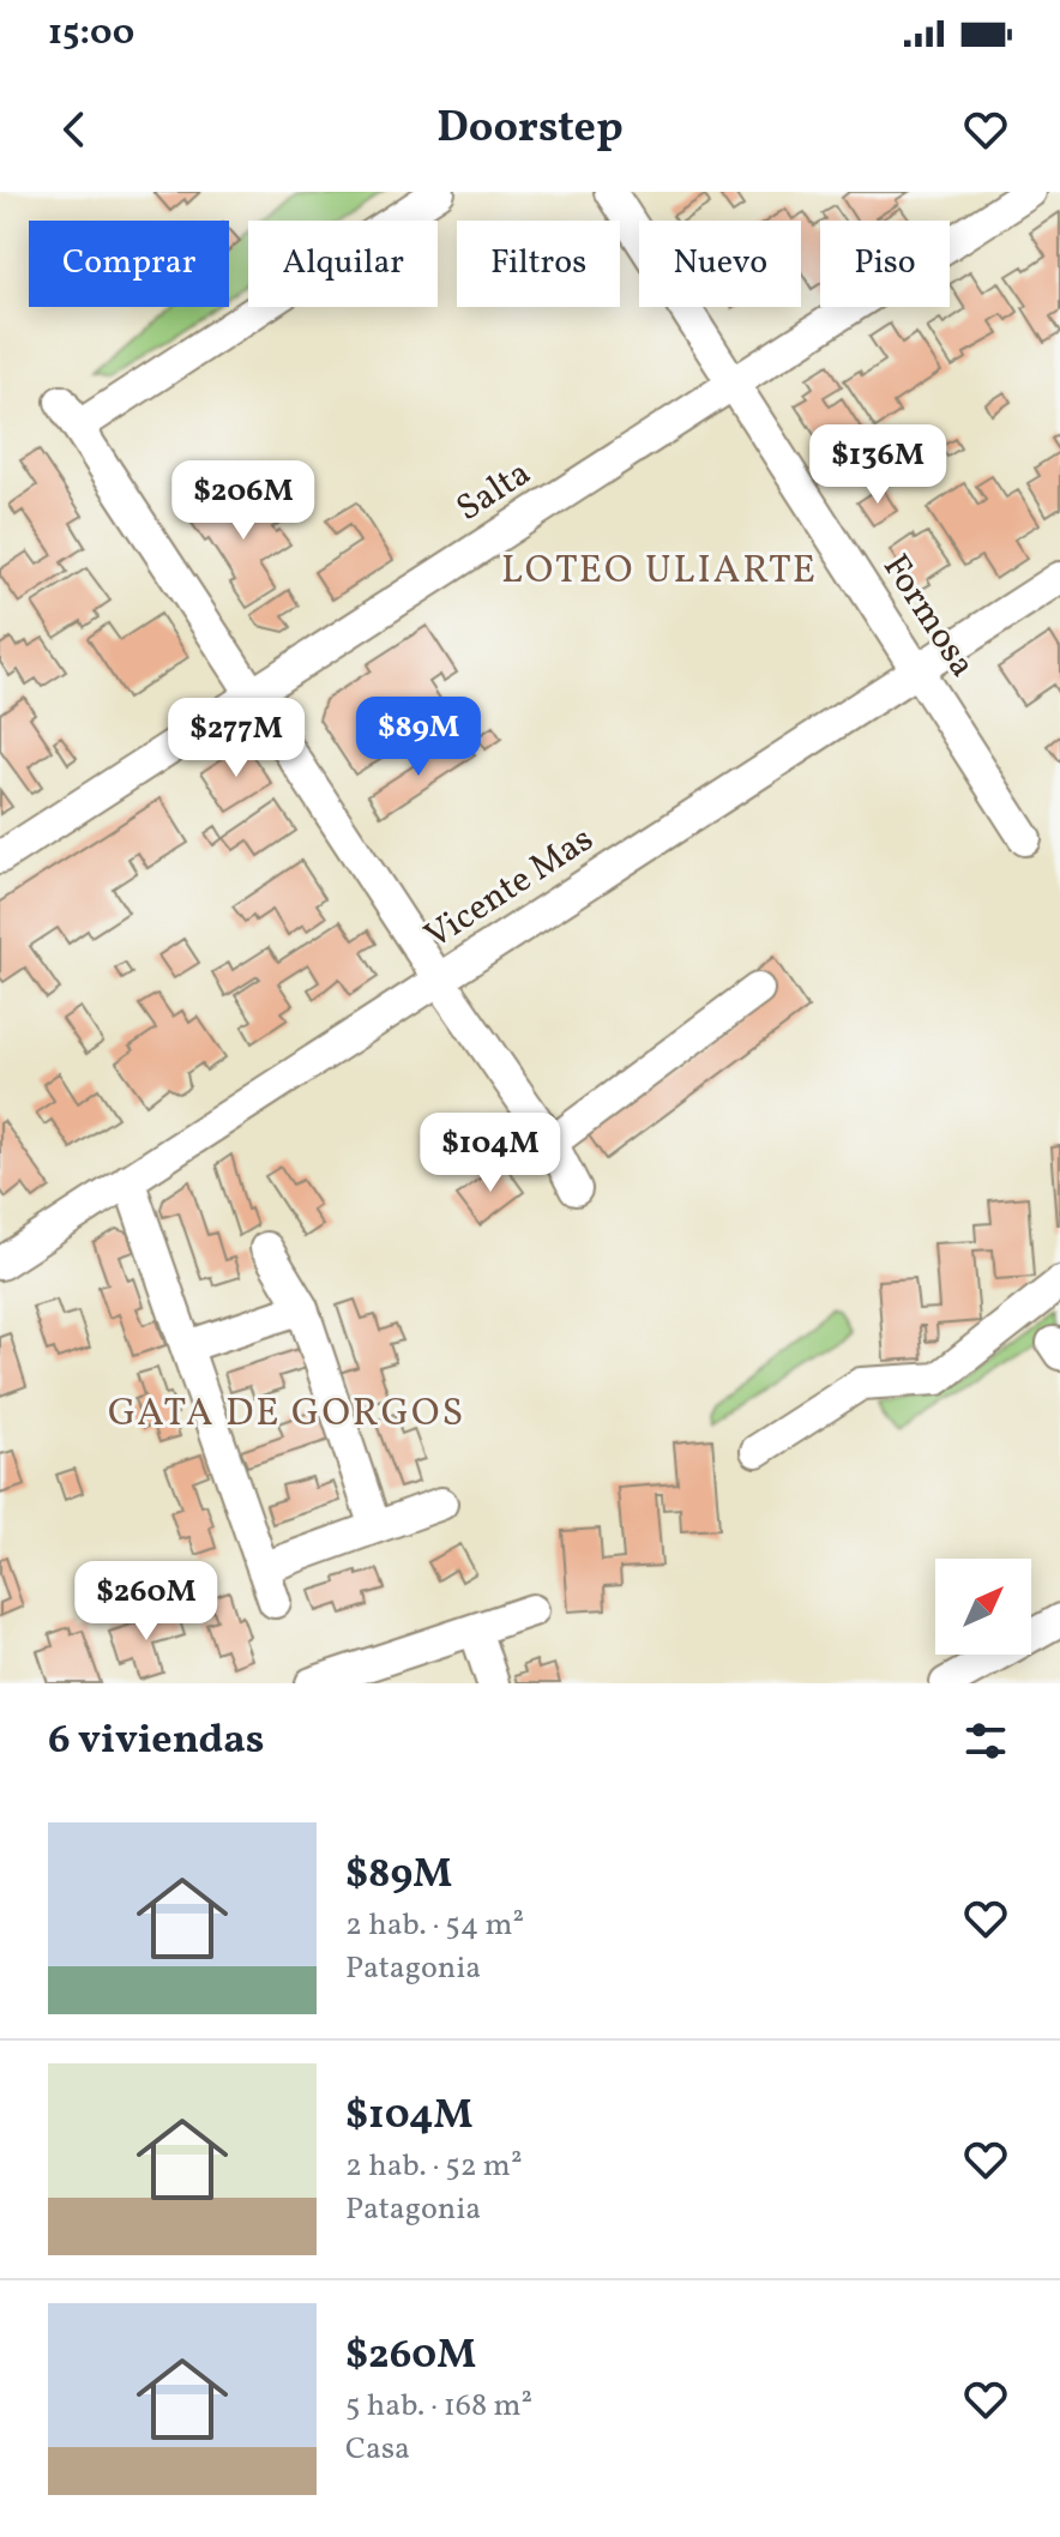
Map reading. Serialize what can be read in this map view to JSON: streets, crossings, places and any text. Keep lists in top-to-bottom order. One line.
{"streets":{"street":["Salta","Formosa","Vicente Mas"]},"crossings":[["Salta","Formosa"],["Formosa","Vicente Mas"]],"districts":["LOTEO ULIARTE","GATA DE GORGOS"],"north":"top right","page":{"status":"15:00","header":"Doorstep","chip":["Comprar","Alquilar","Filtros","Nuevo","Piso"],"price":["$136M","$206M","$89M","$277M","$104M","$260M"],"heading":"6 viviendas","list":[{"name":"$89M","note":"2 hab. · 54 m² · Patagonia"},{"name":"$104M","note":"2 hab. · 52 m² · Patagonia"},{"name":"$260M","note":"5 hab. · 168 m² · Casa"}]}}
